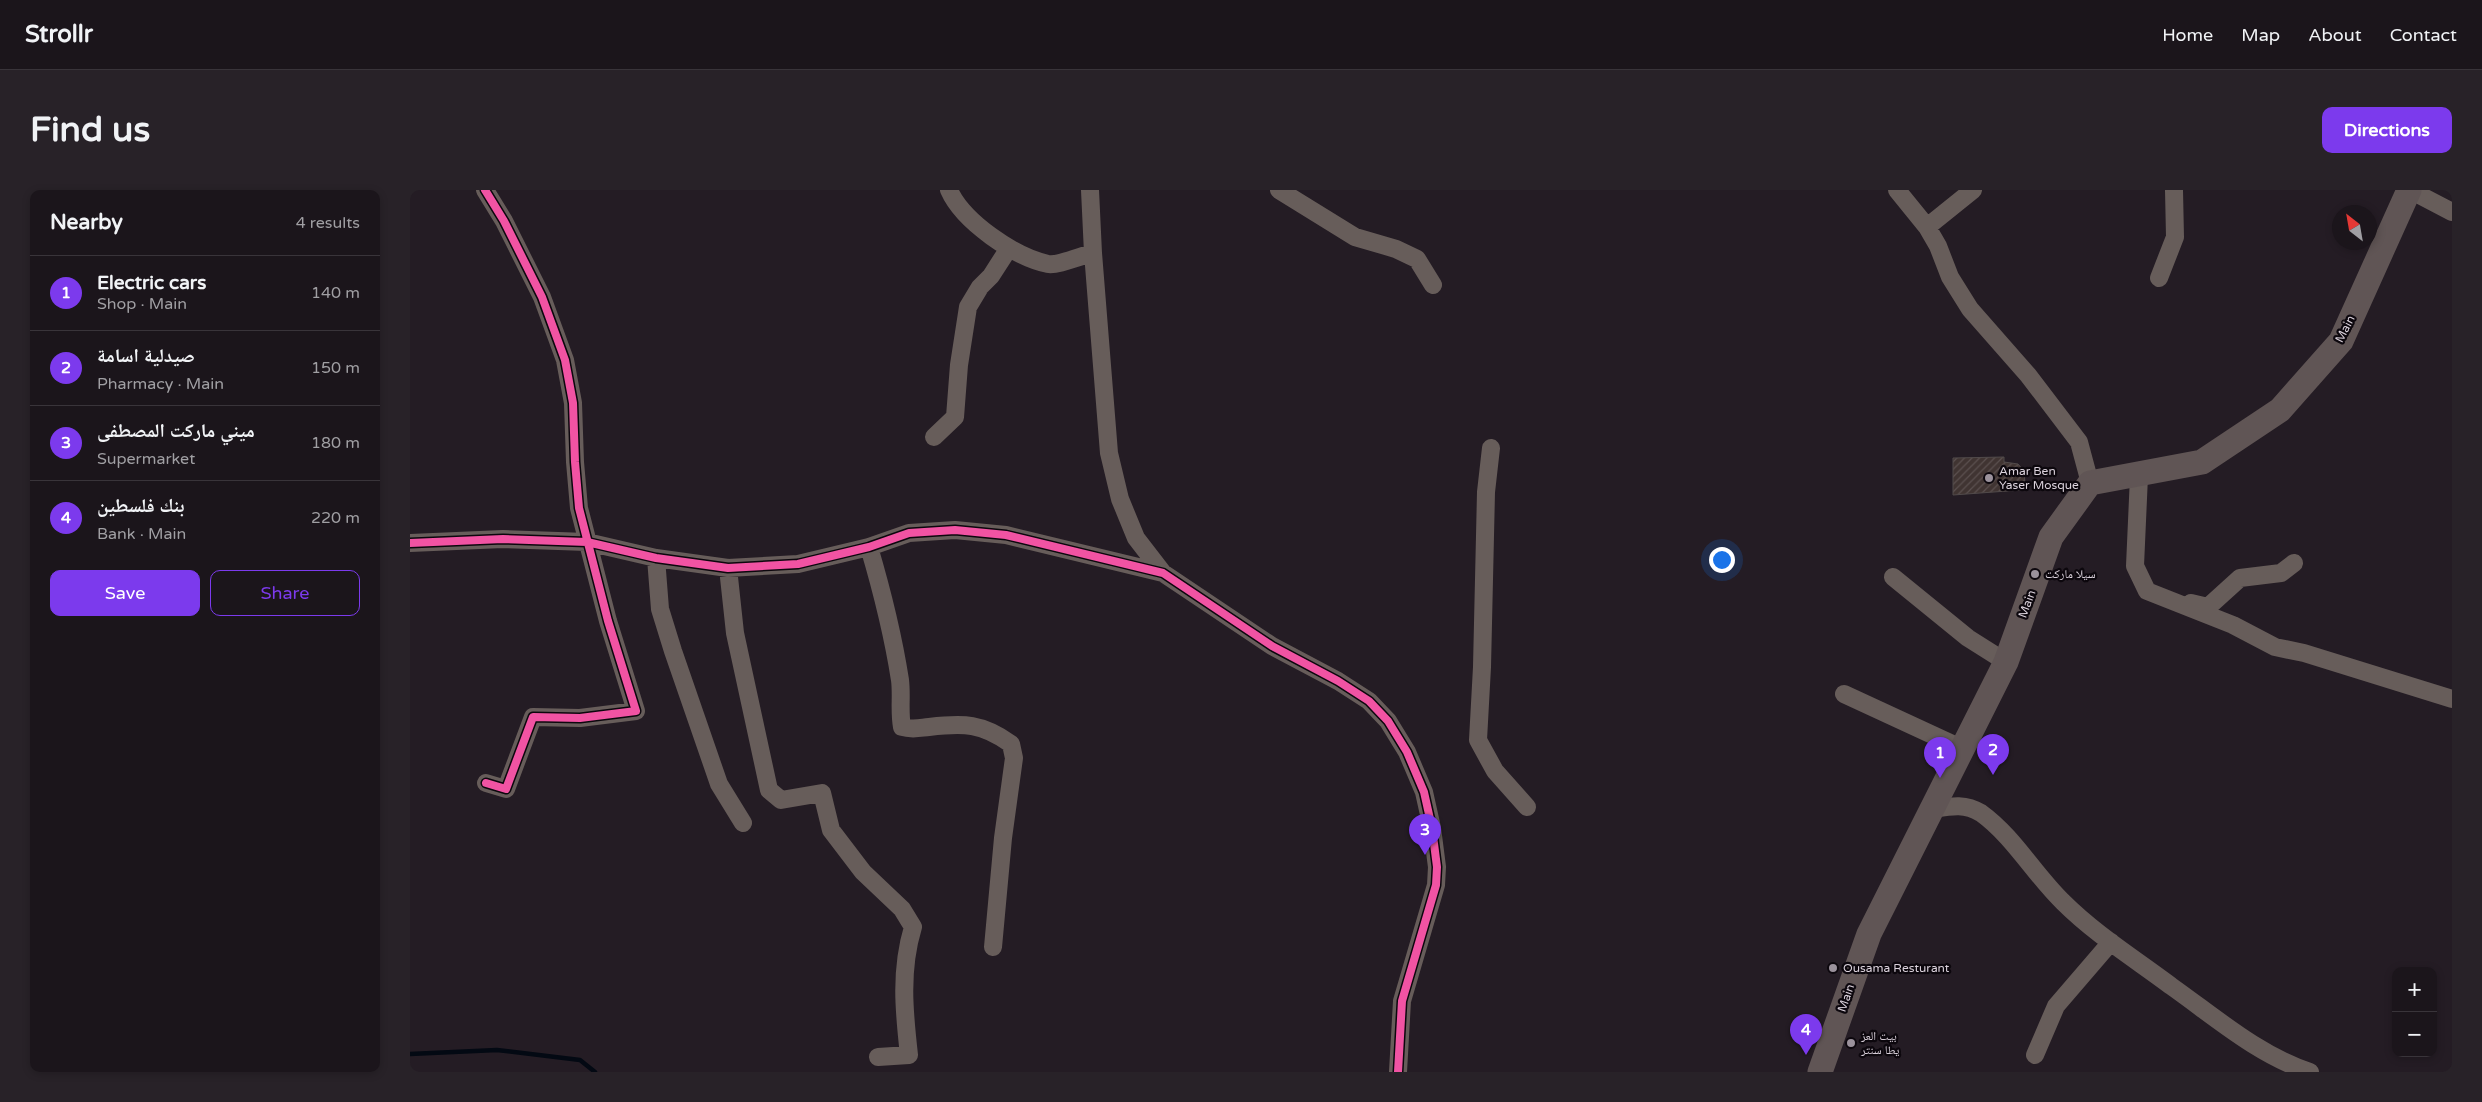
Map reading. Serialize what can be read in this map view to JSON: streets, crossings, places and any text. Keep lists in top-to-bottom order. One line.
{"streets":{"main road":["Main"]},"places":["Amar Ben Yaser Mosque","سيلا ماركت","Ousama Resturant","بيت العز يطا سنتر"],"north":"top left","page":{"header":"Strollr","nav":["Home","Map","About","Contact"],"buttons":["Directions",["Save","Share"]],"title":"Find us","heading":["Nearby","4 results"],"list":[{"mark":"1","name":"Electric cars","note":"Shop · Main","value":"140 m"},{"mark":"2","name":"صيدلية اسامة","note":"Pharmacy · Main","value":"150 m"},{"mark":"3","name":"ميني ماركت المصطفى","note":"Supermarket","value":"180 m"},{"mark":"4","name":"بنك فلسطين","note":"Bank · Main","value":"220 m"}],"pins":["2","1","3","4"],"map_buttons":["+","−"]}}
